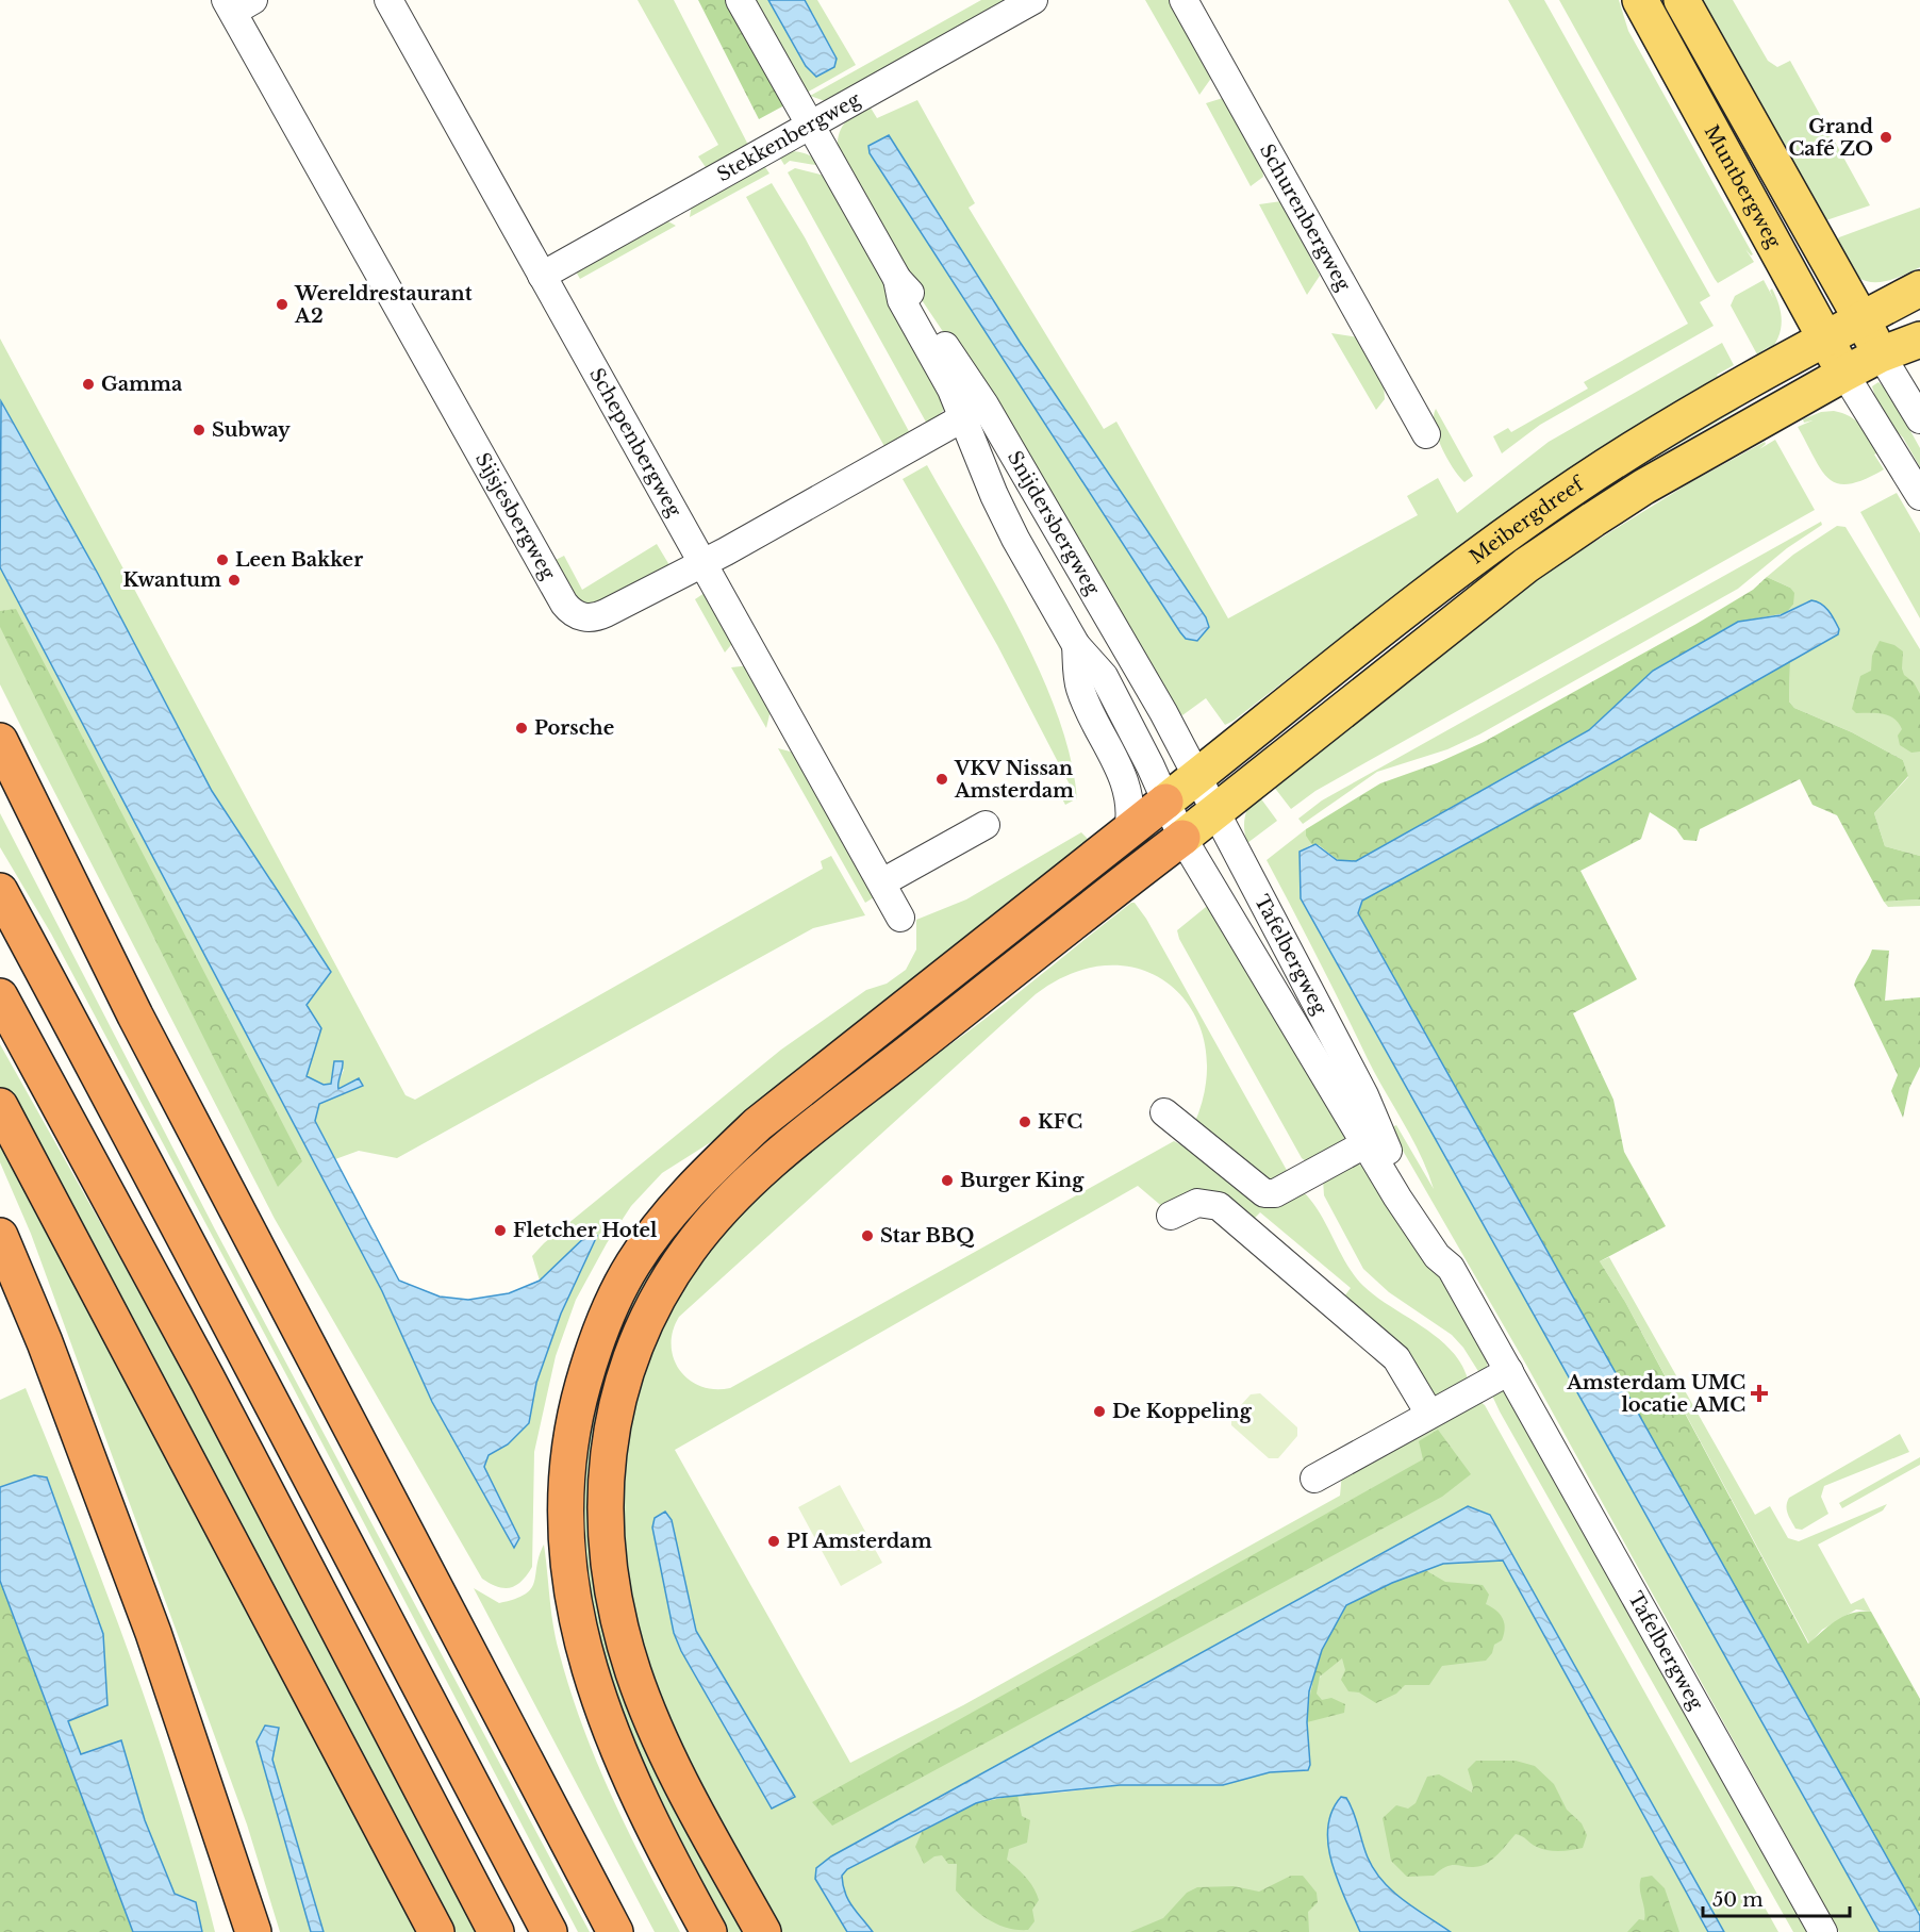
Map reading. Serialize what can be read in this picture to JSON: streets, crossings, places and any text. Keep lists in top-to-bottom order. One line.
{"streets":{"main road":["Muntbergweg","Meibergdreef"],"street":["Stekkenbergweg","Schurenbergweg","Schepenbergweg","Sijsjesbergweg","Snijdersbergweg","Tafelbergweg"]},"crossings":[["Stekkenbergweg","Schepenbergweg"],["Stekkenbergweg","Snijdersbergweg"],["Muntbergweg","Meibergdreef"],["Schepenbergweg","Sijsjesbergweg"],["Sijsjesbergweg","Snijdersbergweg"],["Meibergdreef","Snijdersbergweg"],["Meibergdreef","Tafelbergweg"],["Snijdersbergweg","Tafelbergweg"]],"places":{"other":["Grand Café ZO","Wereldrestaurant A2","Gamma","Subway","Leen Bakker","Kwantum","Porsche","VKV Nissan Amsterdam","KFC","Burger King","Fletcher Hotel","Star BBQ","De Koppeling","PI Amsterdam"],"health":["Amsterdam UMC locatie AMC"]},"scale_bar":"50 m"}
